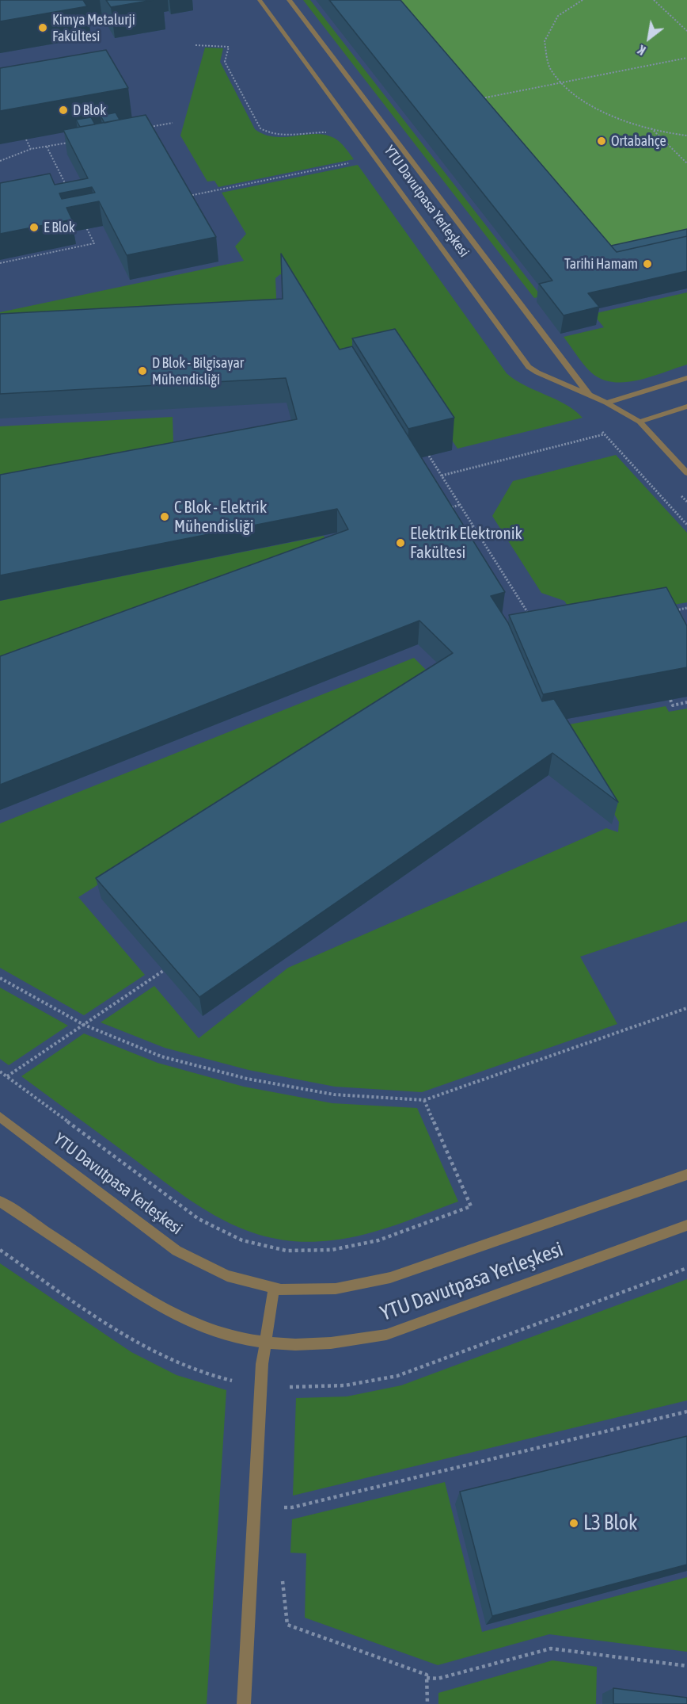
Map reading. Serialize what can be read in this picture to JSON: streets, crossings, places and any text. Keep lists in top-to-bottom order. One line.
{"streets":{"street":["YTU Davutpasa Yerleşkesi"]},"places":["Kimya Metalurji Fakültesi","D Blok","Ortabahçe","E Blok","Tarihi Hamam","D Blok - Bilgisayar Mühendisliği","C Blok - Elektrik Mühendisliği","Elektrik Elektronik Fakültesi","L3 Blok"],"north":"bottom left"}
